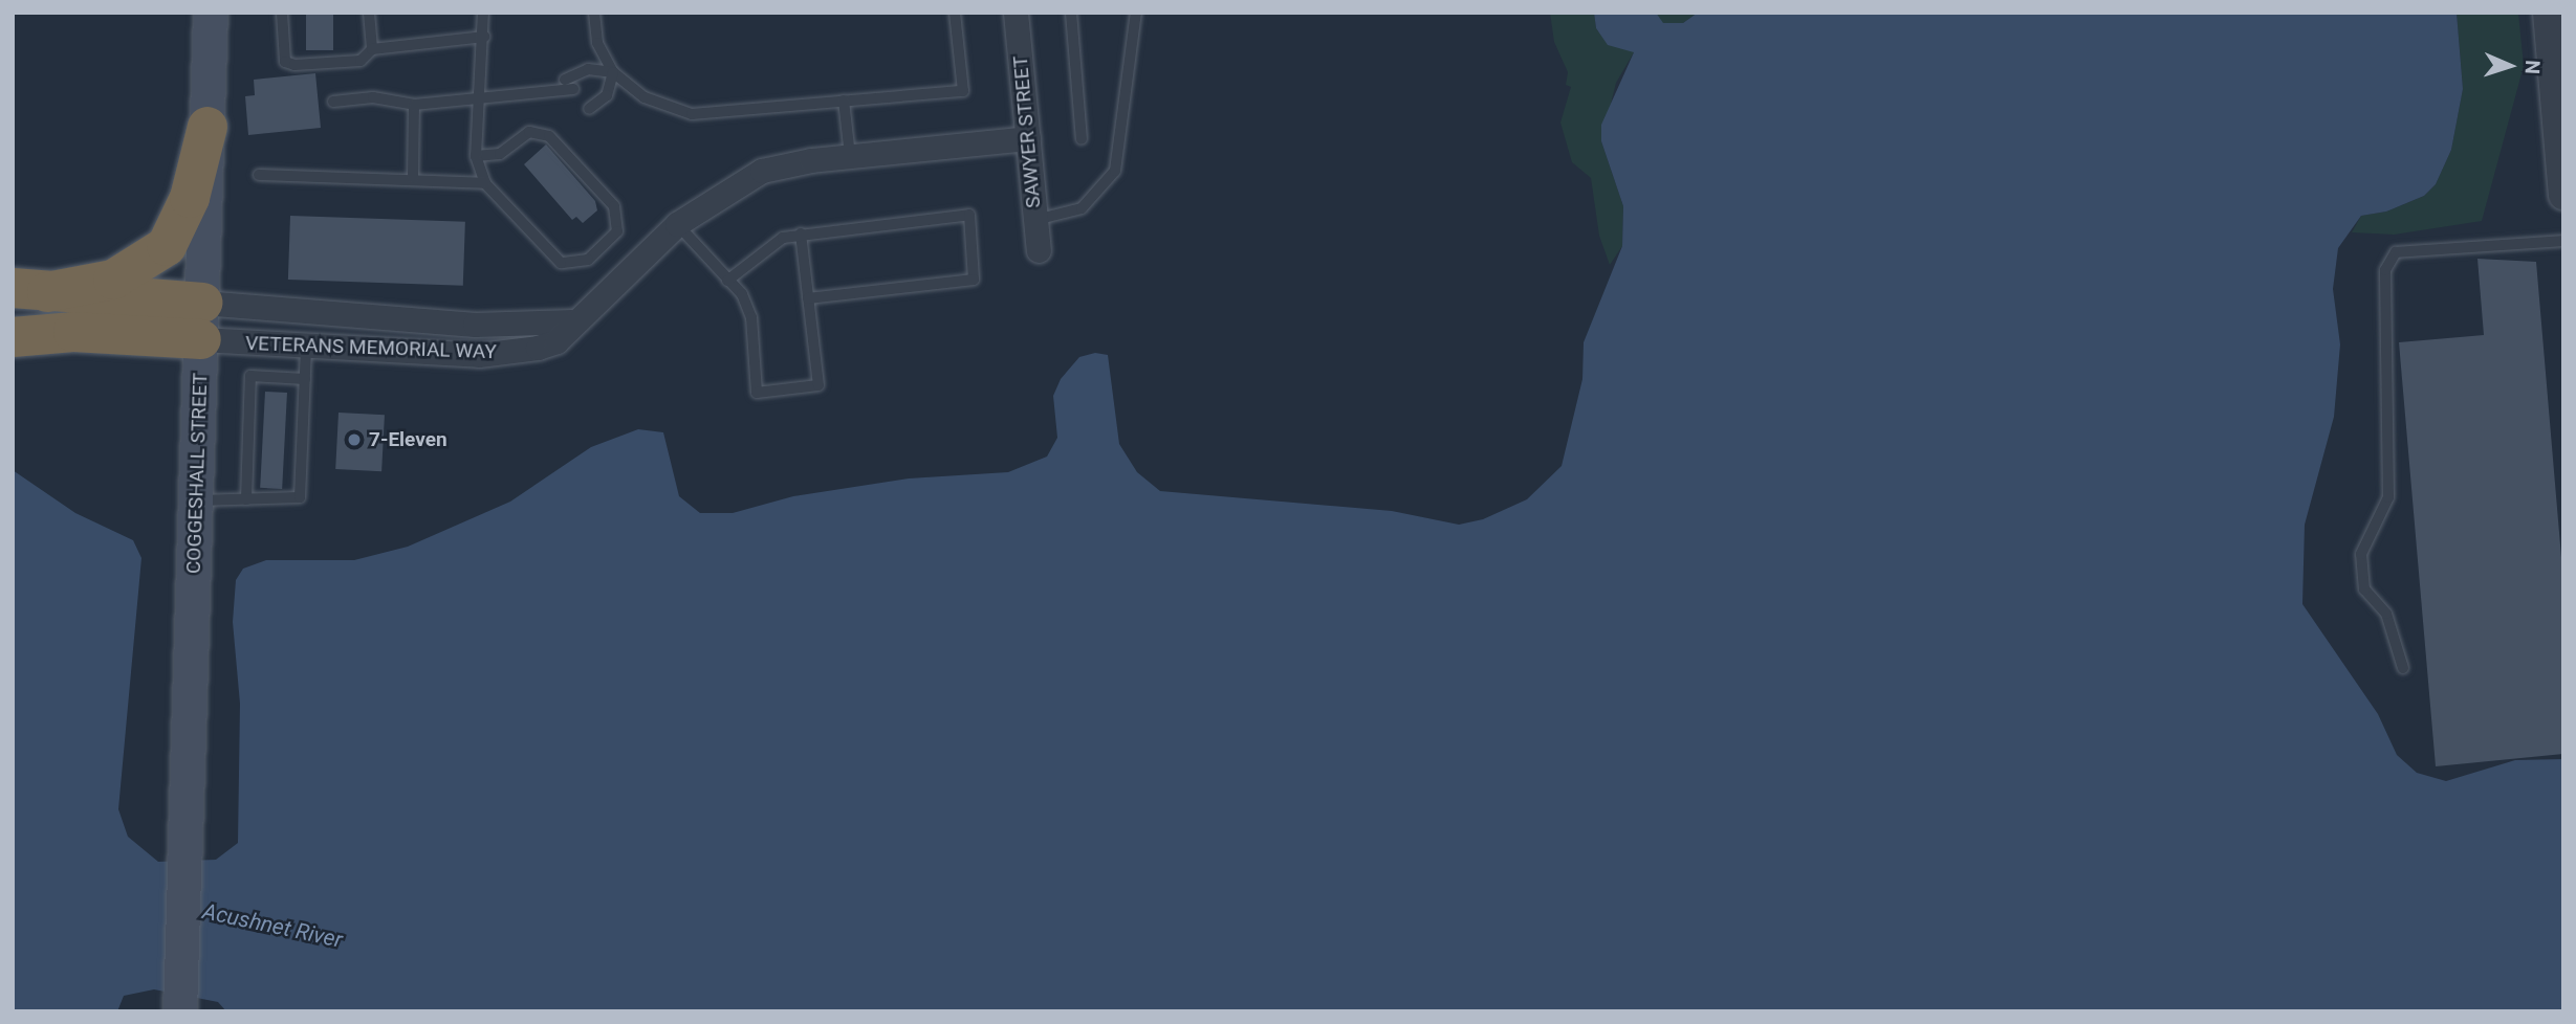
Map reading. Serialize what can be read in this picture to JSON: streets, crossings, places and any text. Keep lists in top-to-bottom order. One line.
{"streets":{"main road":["COGGESHALL STREET"],"street":["SAWYER STREET","VETERANS MEMORIAL WAY"]},"crossings":[["SAWYER STREET","VETERANS MEMORIAL WAY"],["VETERANS MEMORIAL WAY","COGGESHALL STREET"]],"water":["Acushnet River"],"places":["7-Eleven"],"north":"right"}
